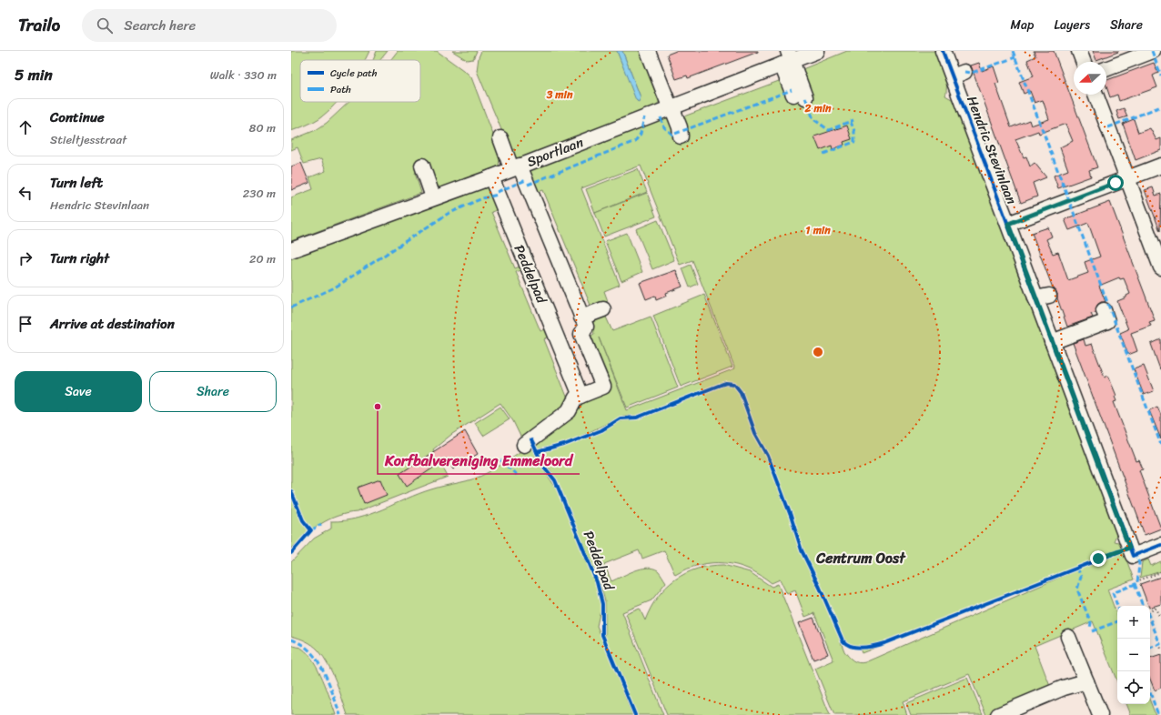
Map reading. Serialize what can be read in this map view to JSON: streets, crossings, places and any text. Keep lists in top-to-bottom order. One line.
{"streets":{"street":["Hendric Stevinlaan","Sportlaan","Peddelpad"]},"crossings":[["Sportlaan","Peddelpad"]],"districts":["Centrum Oost"],"places":["Korfbalvereniging Emmeloord"],"legend":["Cycle path","Path"],"north":"left","page":{"header":"Trailo","search":"Search here","nav":["Map","Layers","Share"],"heading":["5 min","Walk · 330 m"],"list":[["Continue","Stieltjesstraat","80 m"],["Turn left","Hendric Stevinlaan","230 m"],["Turn right","20 m"],"Arrive at destination"],"buttons":["Save","Share"],"map_buttons":["+","−"]},"rings":["3 min","2 min","1 min"]}
